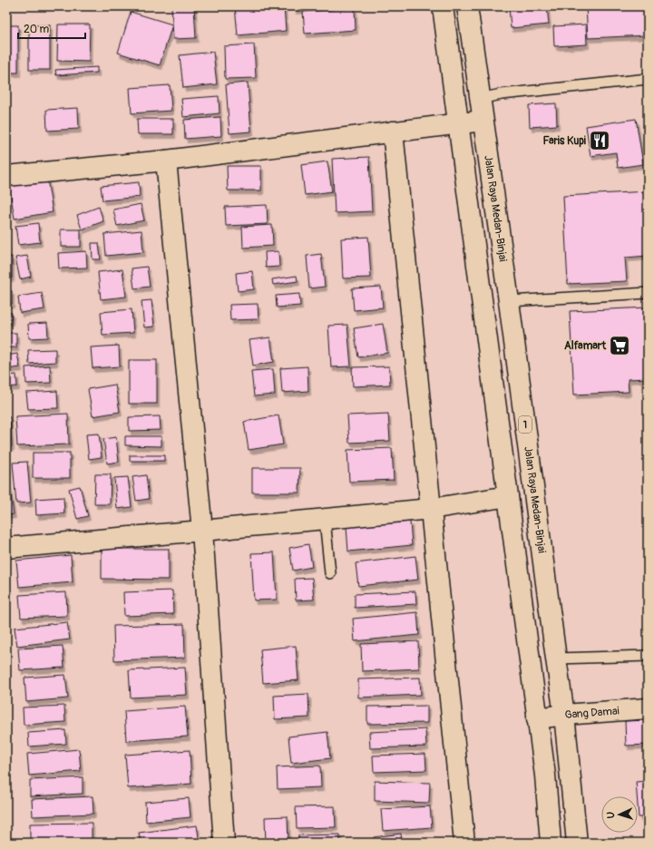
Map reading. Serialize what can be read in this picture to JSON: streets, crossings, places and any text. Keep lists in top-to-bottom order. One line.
{"streets":{"main road":["Jalan Raya Medan-Binjai","1","Gang Damai"]},"crossings":[["Jalan Raya Medan-Binjai","Gang Damai"]],"places":{"restaurant":["Faris Kupi"],"supermarket":["Alfamart"]},"scale_bar":"20 m","north":"left"}
